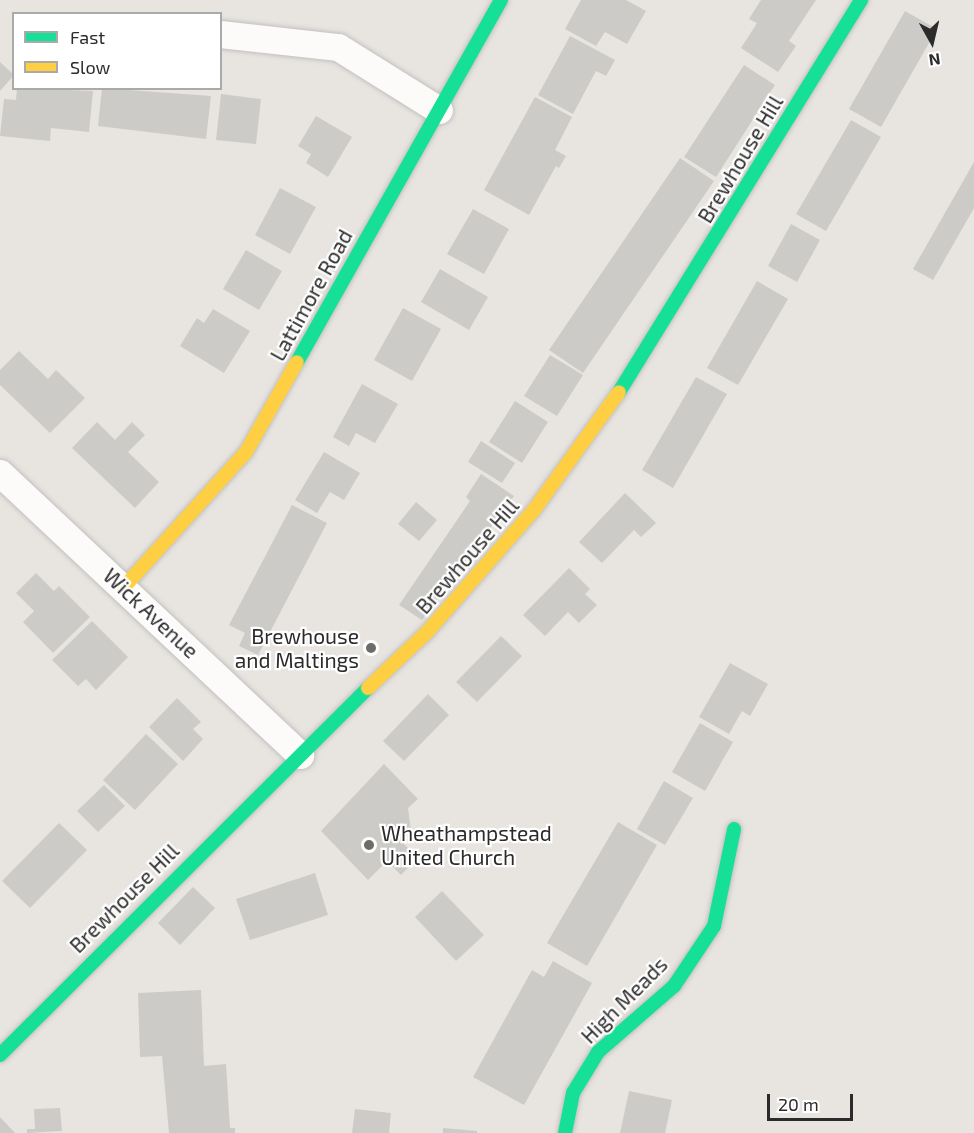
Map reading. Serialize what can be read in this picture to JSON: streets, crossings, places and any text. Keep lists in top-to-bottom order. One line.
{"streets":{"street":["Brewhouse Hill","Lattimore Road","Wick Avenue","High Meads"]},"crossings":[["Brewhouse Hill","Wick Avenue"],["Lattimore Road","Wick Avenue"]],"places":["Brewhouse and Maltings","Wheathampstead United Church"],"legend":["Fast","Slow"],"scale_bar":"20 m","north":"bottom"}
